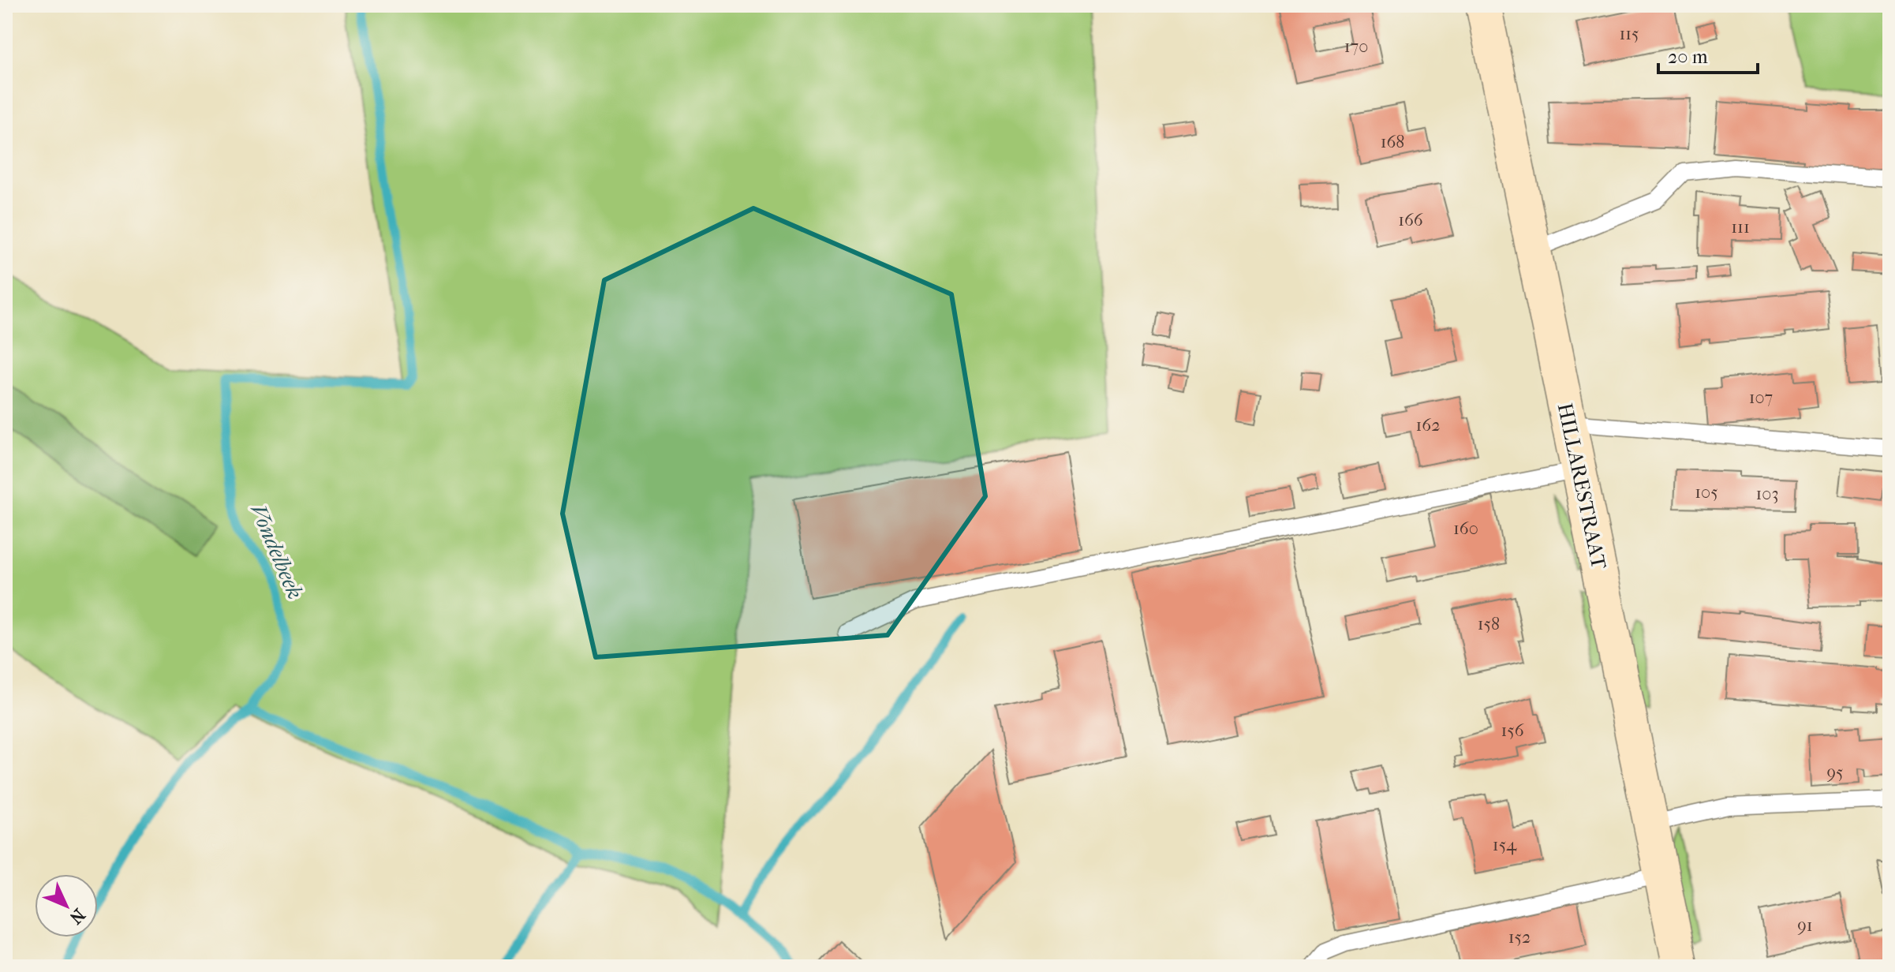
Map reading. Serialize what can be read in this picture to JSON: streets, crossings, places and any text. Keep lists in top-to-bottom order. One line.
{"streets":{"main road":["HILLARESTRAAT"]},"water":["Vondelbeek"],"house_numbers":["115","170","168","166","111","107","162","105","103","160","158","156","95","154","91","152"],"scale_bar":"20 m","north":"bottom right"}
